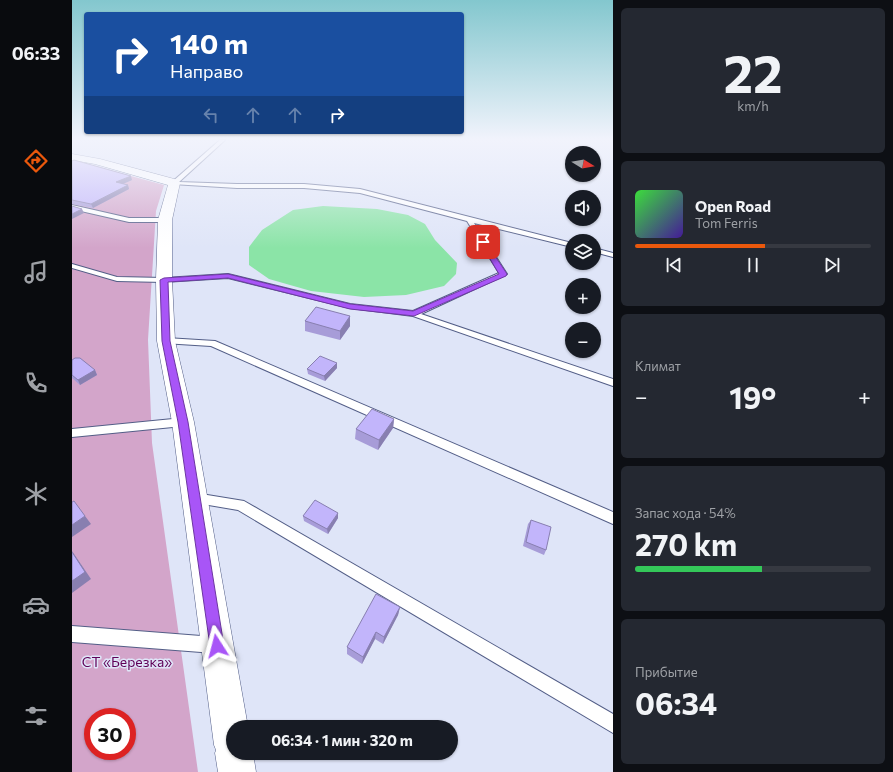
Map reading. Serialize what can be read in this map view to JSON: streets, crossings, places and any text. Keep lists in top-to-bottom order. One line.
{"parks":["СТ «Березка»"],"north":"right","page":{"tabs":"06:33","tile":[["22","km/h"],"Климат",["Запас хода · 54%","270 km"],["Прибытие","06:34"]],"turn":["140 m","Направо"],"map_buttons":["+","−"],"song":["Open Road","Tom Ferris"],"heat":["−","19°","+"],"limit":"30","trip":"06:34 · 1 мин · 320 m"}}
